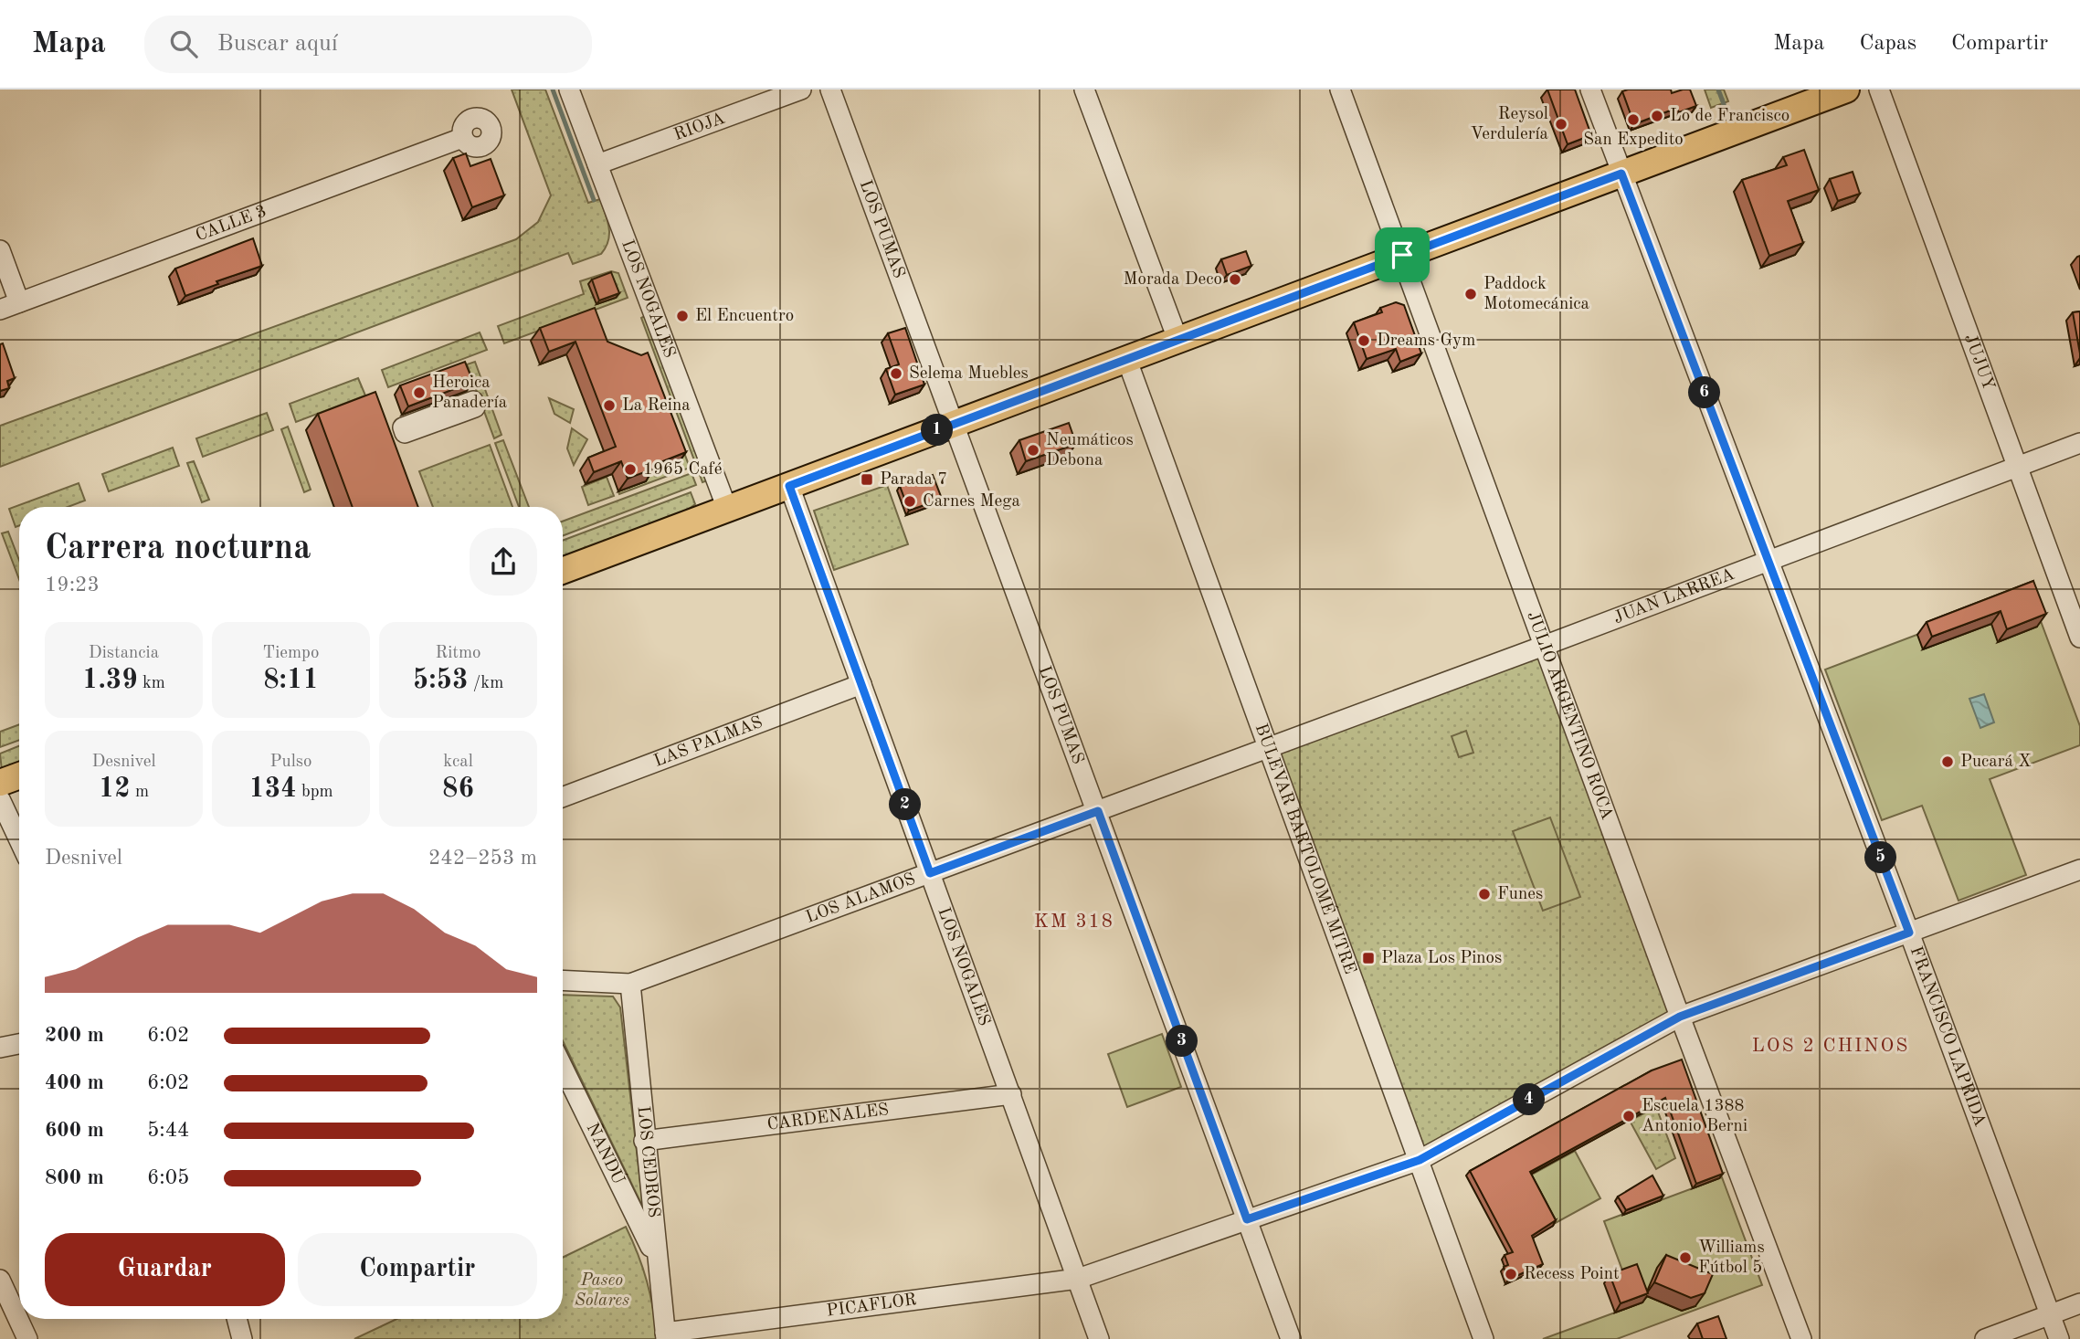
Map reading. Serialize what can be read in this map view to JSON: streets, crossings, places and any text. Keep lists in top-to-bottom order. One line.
{"streets":{"street":["RIOJA","CALLE 3","LOS PUMAS","LOS NOGALES","JUJUY","JUAN LARREA","JULIO ARGENTINO ROCA","LAS PALMAS","BULEVAR BARTOLOMÉ MITRE","LOS ÁLAMOS","FRANCISCO LAPRIDA","CARDENALES","ÑANDÚ","LOS CEDROS","PICAFLOR"]},"crossings":[["RIOJA","LOS NOGALES"],["LOS PUMAS","LOS ÁLAMOS"],["LOS PUMAS","PICAFLOR"],["LOS NOGALES","LAS PALMAS"],["LOS NOGALES","LOS ÁLAMOS"],["LOS NOGALES","CARDENALES"],["LOS NOGALES","PICAFLOR"],["JUJUY","JUAN LARREA"],["JUAN LARREA","JULIO ARGENTINO ROCA"],["JUAN LARREA","BULEVAR BARTOLOMÉ MITRE"],["JUAN LARREA","LOS ÁLAMOS"],["JUAN LARREA","FRANCISCO LAPRIDA"],["JULIO ARGENTINO ROCA","PICAFLOR"],["BULEVAR BARTOLOMÉ MITRE","LOS ÁLAMOS"],["BULEVAR BARTOLOMÉ MITRE","PICAFLOR"],["LOS ÁLAMOS","LOS CEDROS"],["FRANCISCO LAPRIDA","PICAFLOR"],["CARDENALES","LOS CEDROS"],["ÑANDÚ","LOS CEDROS"],["LOS CEDROS","PICAFLOR"]],"districts":["KM 318","LOS 2 CHINOS"],"parks":["Paseo Solares"],"places":{"other":["Lo de Francisco","San Expedito","Reysol Verdulería","Morada Deco","Paddock Motomecánica","El Encuentro","Dreams Gym","Selema Muebles","Heroica Panadería","La Reina","Neumáticos Debona","1965 Café","Carnes Mega","Pucará X","Funes","Escuela 1388 Antonio Berni","Williams Fútbol 5","Recess Point"],"transit":["Parada 7","Plaza Los Pinos"]},"page":{"header":"Mapa","search":"Buscar aquí","nav":["Mapa","Capas","Compartir"],"pins":["6","1","2","5","3","4"],"heading":["Carrera nocturna","19:23"],"stats":[["Distancia","1.39 km"],["Tiempo","8:11"],["Ritmo","5:53 /km"],["Desnivel","12 m"],["Pulso","134 bpm"],["kcal","86"]],"chart":["Desnivel","242–253 m"],"list":[{"name":"200 m","note":"6:02"},{"name":"400 m","note":"6:02"},{"name":"600 m","note":"5:44"},{"name":"800 m","note":"6:05"}],"buttons":["Guardar","Compartir"]}}
